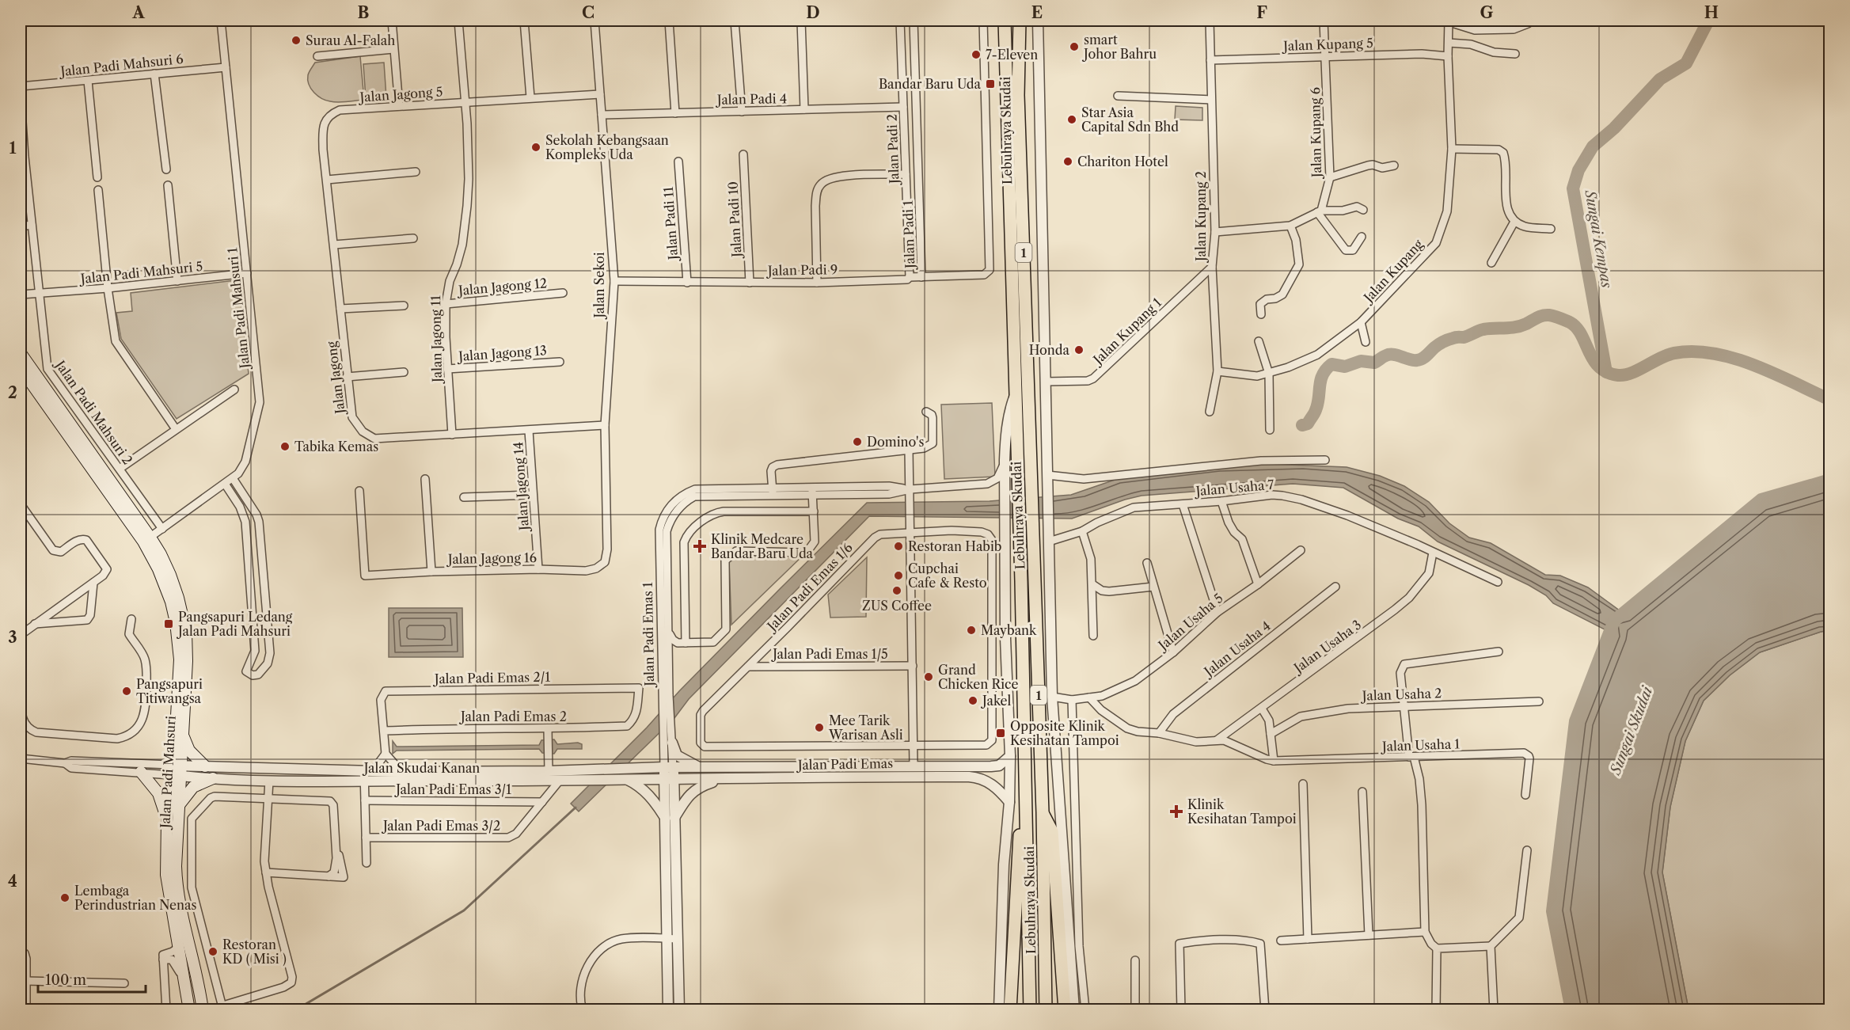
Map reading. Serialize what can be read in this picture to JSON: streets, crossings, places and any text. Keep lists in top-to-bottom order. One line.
{"streets":{"highway":["Lebuhraya Skudai","1"],"main road":["Jalan Padi Mahsuri"],"street":["Jalan Kupang 5","Jalan Padi Mahsuri 6","Jalan Jagong 5","Jalan Padi 4","Jalan Kupang 6","Jalan Padi 2","Jalan Kupang 2","Jalan Padi 10","Jalan Padi 11","Jalan Padi 1","Jalan Padi 9","Jalan Kupang","Jalan Padi Mahsuri 5","Jalan Sekoi","Jalan Jagong 12","Jalan Padi Mahsuri 1","Jalan Kupang 1","Jalan Jagong 11","Jalan Jagong 13","Jalan Jagong","Jalan Padi Mahsuri 2","Jalan Jagong 14","Jalan Usaha 7","Jalan Jagong 16","Jalan Padi Emas 1/6","Jalan Usaha 5","Jalan Padi Emas 1","Jalan Usaha 3","Jalan Usaha 4","Jalan Padi Emas 1/5","Jalan Padi Emas 2/1","Jalan Usaha 2","Jalan Padi Emas 2","Jalan Usaha 1","Jalan Padi Emas","Jalan Skudai Kanan","Jalan Padi Emas 3/1","Jalan Padi Emas 3/2"]},"crossings":[["Jalan Kupang 5","Jalan Kupang 6"],["Jalan Kupang 5","Jalan Kupang 2"],["Jalan Kupang 5","Jalan Kupang"],["Jalan Padi Mahsuri 6","Jalan Padi Mahsuri 1"],["Jalan Jagong 5","Jalan Jagong 11"],["Jalan Jagong 5","Jalan Jagong"],["Jalan Padi 4","Jalan Padi 2"],["Jalan Padi 4","Jalan Sekoi"],["Jalan Padi 2","Jalan Padi 9"],["Jalan Kupang 2","Jalan Kupang"],["Jalan Kupang 2","Jalan Kupang 1"],["Jalan Padi 10","Jalan Padi 9"],["Jalan Padi 11","Jalan Padi 9"],["Jalan Padi 1","Jalan Padi 9"],["Jalan Padi 9","Jalan Sekoi"],["Jalan Padi Mahsuri 5","Jalan Padi Mahsuri 1"],["Jalan Padi Mahsuri 5","Jalan Padi Mahsuri 2"],["Jalan Sekoi","Jalan Jagong"],["Jalan Sekoi","Jalan Jagong 16"],["Jalan Jagong 12","Jalan Jagong 11"],["Jalan Padi Mahsuri 1","Jalan Padi Mahsuri 2"],["Jalan Padi Mahsuri 1","Jalan Padi Mahsuri"],["Jalan Jagong 11","Jalan Jagong 13"],["Jalan Jagong 11","Jalan Jagong"],["Jalan Jagong","Jalan Jagong 14"],["Jalan Jagong 14","Jalan Jagong 16"],["Jalan Usaha 7","Jalan Usaha 3"],["Jalan Padi Emas 1/6","Jalan Padi Emas 1/5"],["Jalan Padi Emas 1","Jalan Padi Emas"],["Jalan Padi Emas 1","Jalan Skudai Kanan"],["Jalan Padi Emas 2/1","Jalan Padi Emas 2"],["Jalan Padi Emas","Jalan Skudai Kanan"],["Jalan Skudai Kanan","Jalan Padi Mahsuri"],["Jalan Padi Emas 3/1","Jalan Padi Emas 3/2"]],"water":["Sungai Kempas","Sungai Skudai"],"places":{"other":["Surau Al-Falah","smart Johor Bahru","7-Eleven","Star Asia Capital Sdn Bhd","Sekolah Kebangsaan Kompleks Uda","Chariton Hotel","Honda","Domino's","Tabika Kemas","Restoran Habib","Cupchai Cafe & Resto","ZUS Coffee","Maybank","Grand Chicken Rice","Pangsapuri Titiwangsa","Jakel","Mee Tarik Warisan Asli","Lembaga Perindustrian Nenas","Restoran KD ( Misi )"],"transit":["Bandar Baru Uda","Pangsapuri Ledang Jalan Padi Mahsuri","Opposite Klinik Kesihatan Tampoi"],"health":["Klinik Medcare Bandar Baru Uda","Klinik Kesihatan Tampoi"]},"scale_bar":"100 m","grid":{"columns":["A","B","C","D","E","F","G","H"],"rows":["1","2","3","4"]}}
